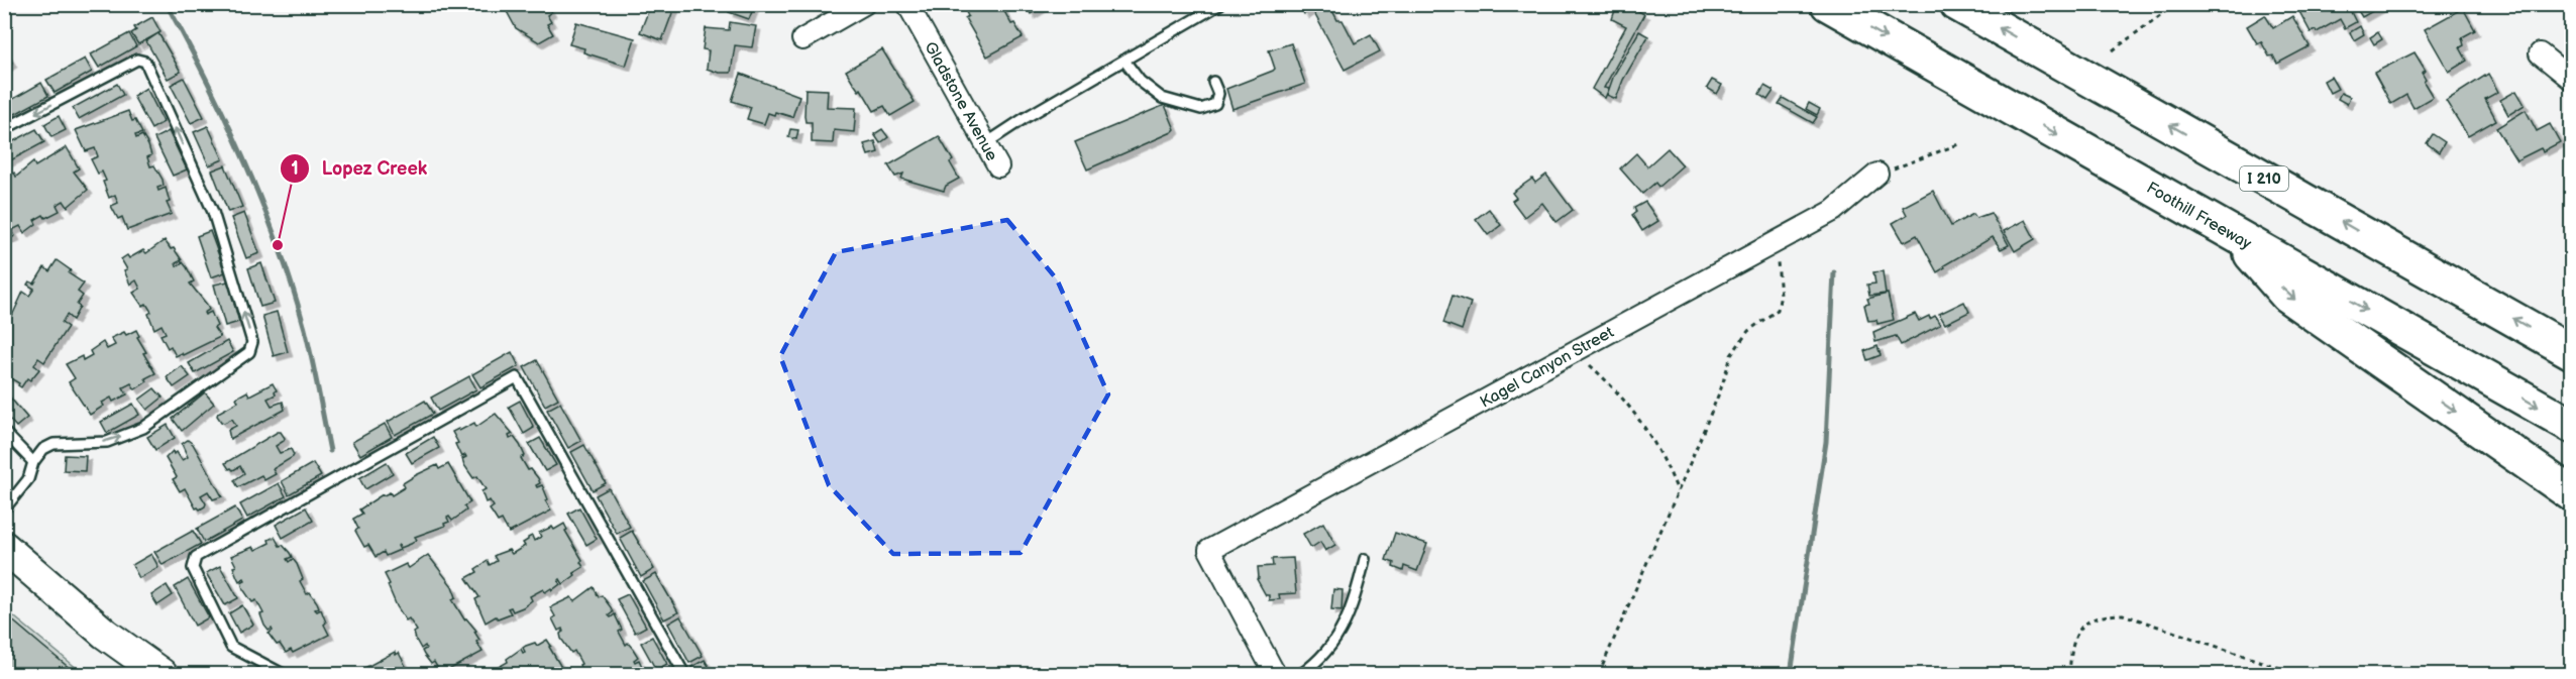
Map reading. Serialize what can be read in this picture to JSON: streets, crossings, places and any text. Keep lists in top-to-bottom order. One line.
{"streets":{"highway":["I 210","Foothill Freeway"],"street":["Gladstone Avenue","Kagel Canyon Street"]},"places":["Lopez Creek"]}
